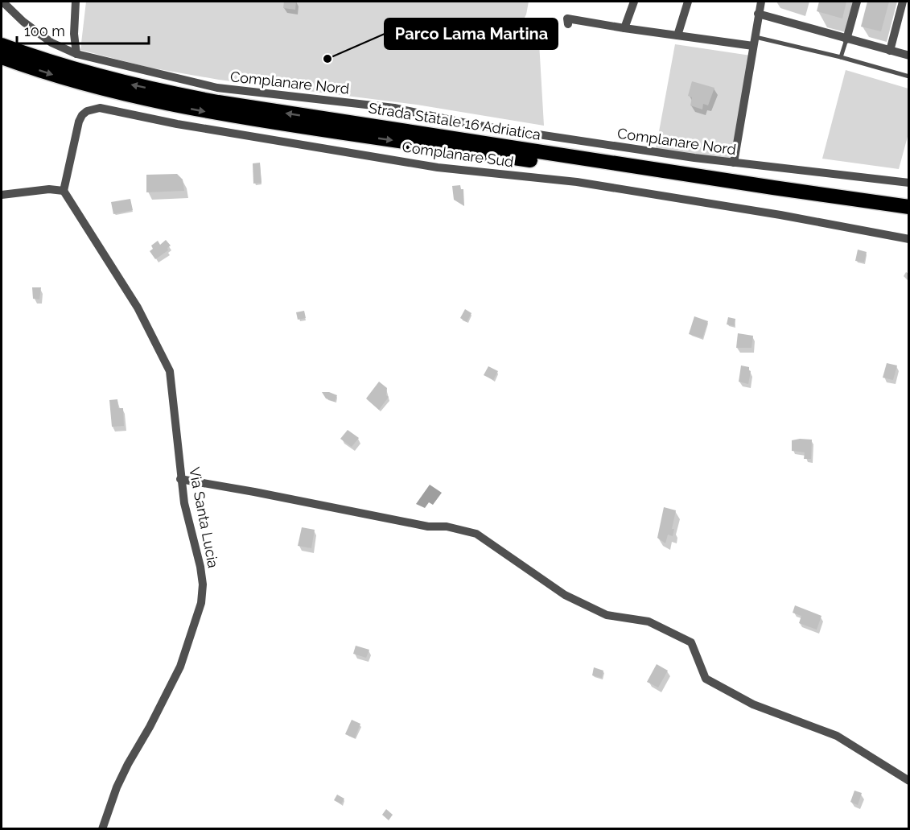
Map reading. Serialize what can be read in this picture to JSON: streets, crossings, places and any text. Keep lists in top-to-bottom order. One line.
{"streets":{"highway":["Strada Statale 16 Adriatica"],"street":["Complanare Nord","Complanare Sud","Via Santa Lucia"]},"crossings":[["Complanare Sud","Via Santa Lucia"]],"places":["Parco Lama Martina"],"scale_bar":"100 m"}
